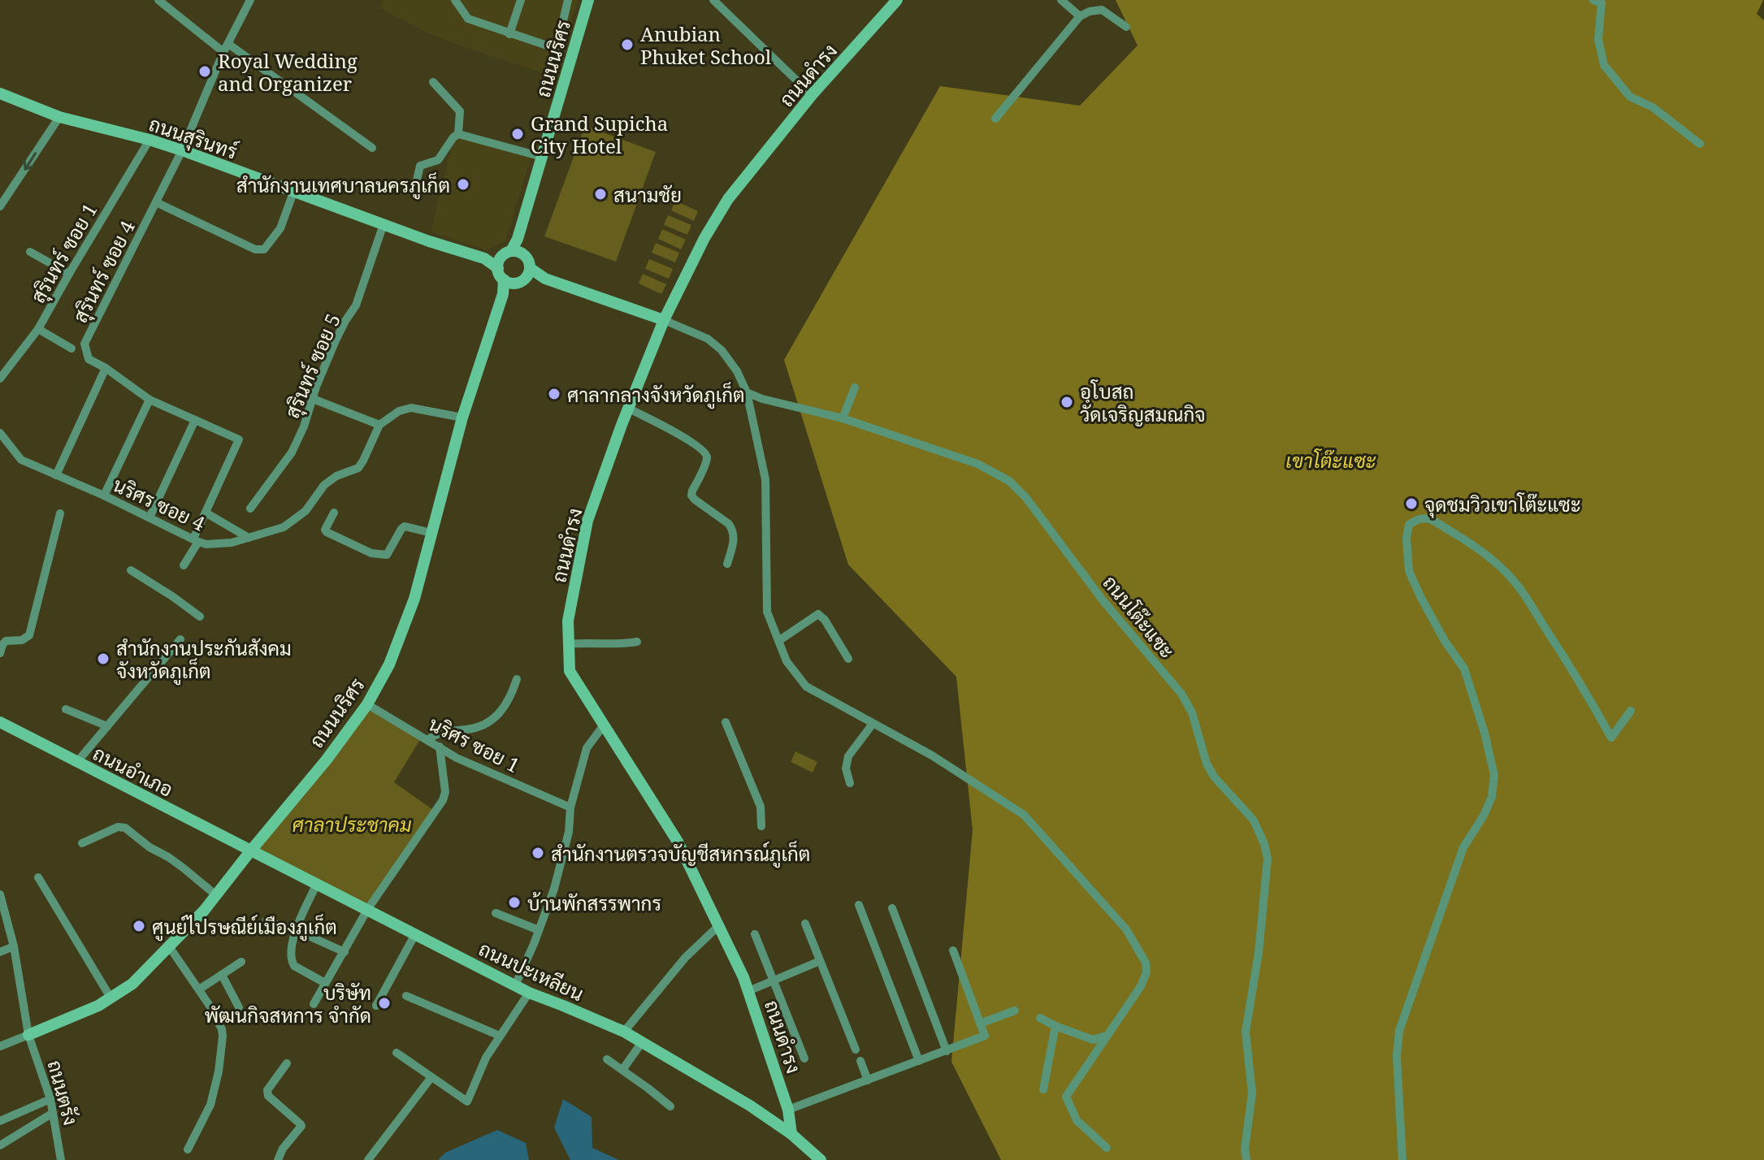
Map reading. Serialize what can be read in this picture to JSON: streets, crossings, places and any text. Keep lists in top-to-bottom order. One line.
{"streets":{"street":["ถนนนริศร","ถนนดำรง","ถนนสุรินทร์","สุรินทร์ ซอย 1","สุรินทร์ ซอย 4","สุรินทร์ ซอย 5","นริศร ซอย 4","ถนนโต๊ะแซะ","นริศร ซอย 1","ถนนอำเภอ","ถนนปะเหลียน","ถนนตรัง"]},"crossings":[["ถนนนริศร","ถนนสุรินทร์"],["ถนนนริศร","นริศร ซอย 1"],["ถนนนริศร","ถนนอำเภอ"],["ถนนนริศร","ถนนปะเหลียน"],["ถนนนริศร","ถนนตรัง"],["ถนนดำรง","ถนนปะเหลียน"],["ถนนสุรินทร์","สุรินทร์ ซอย 1"],["ถนนสุรินทร์","สุรินทร์ ซอย 4"],["ถนนสุรินทร์","สุรินทร์ ซอย 5"],["ถนนอำเภอ","ถนนปะเหลียน"]],"parks":["เขาโต๊ะแซะ","ศาลาประชาคม"],"places":["Anubian Phuket School","Royal Wedding and Organizer","Grand Supicha City Hotel","สำนักงานเทศบาลนครภูเก็ต","สนามชัย","ศาลากลางจังหวัดภูเก็ต","อุโบสถ วัดเจริญสมณกิจ","จุดชมวิวเขาโต๊ะแซะ","สำนักงานประกันสังคม จังหวัดภูเก็ต","สำนักงานตรวจบัญชีสหกรณ์ภูเก็ต","บ้านพักสรรพากร","ศูนย์ไปรษณีย์เมืองภูเก็ต","บริษัท พัฒนกิจสหการ จำกัด"]}
